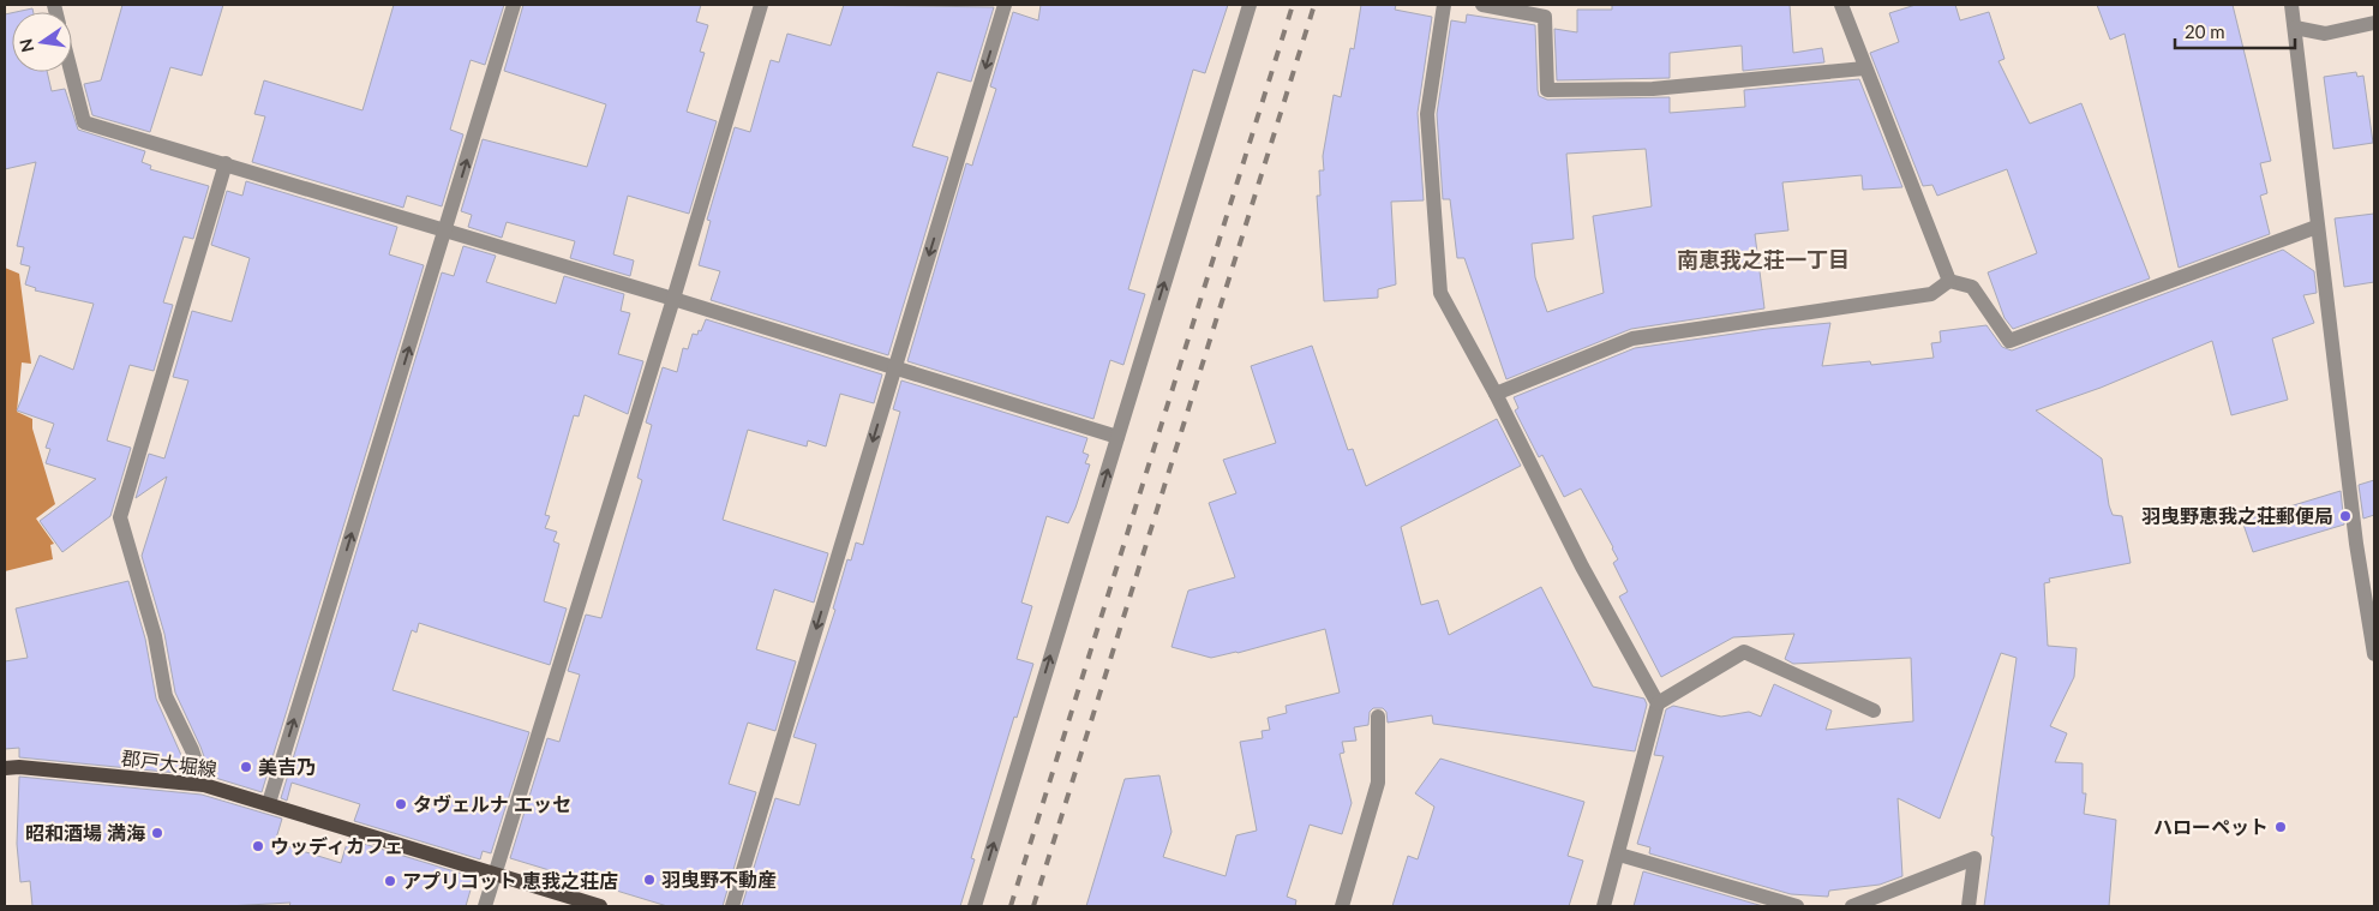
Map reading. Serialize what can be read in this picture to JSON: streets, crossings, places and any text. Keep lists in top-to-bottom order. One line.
{"streets":{"main road":["郡戸大堀線"]},"districts":["南恵我之荘一丁目"],"places":["羽曳野恵我之荘郵便局","美吉乃","タヴェルナ エッセ","ハローペット","昭和酒場 満海","ウッディカフェ","羽曳野不動産","アプリコット 恵我之荘店"],"scale_bar":"20 m","north":"left"}
